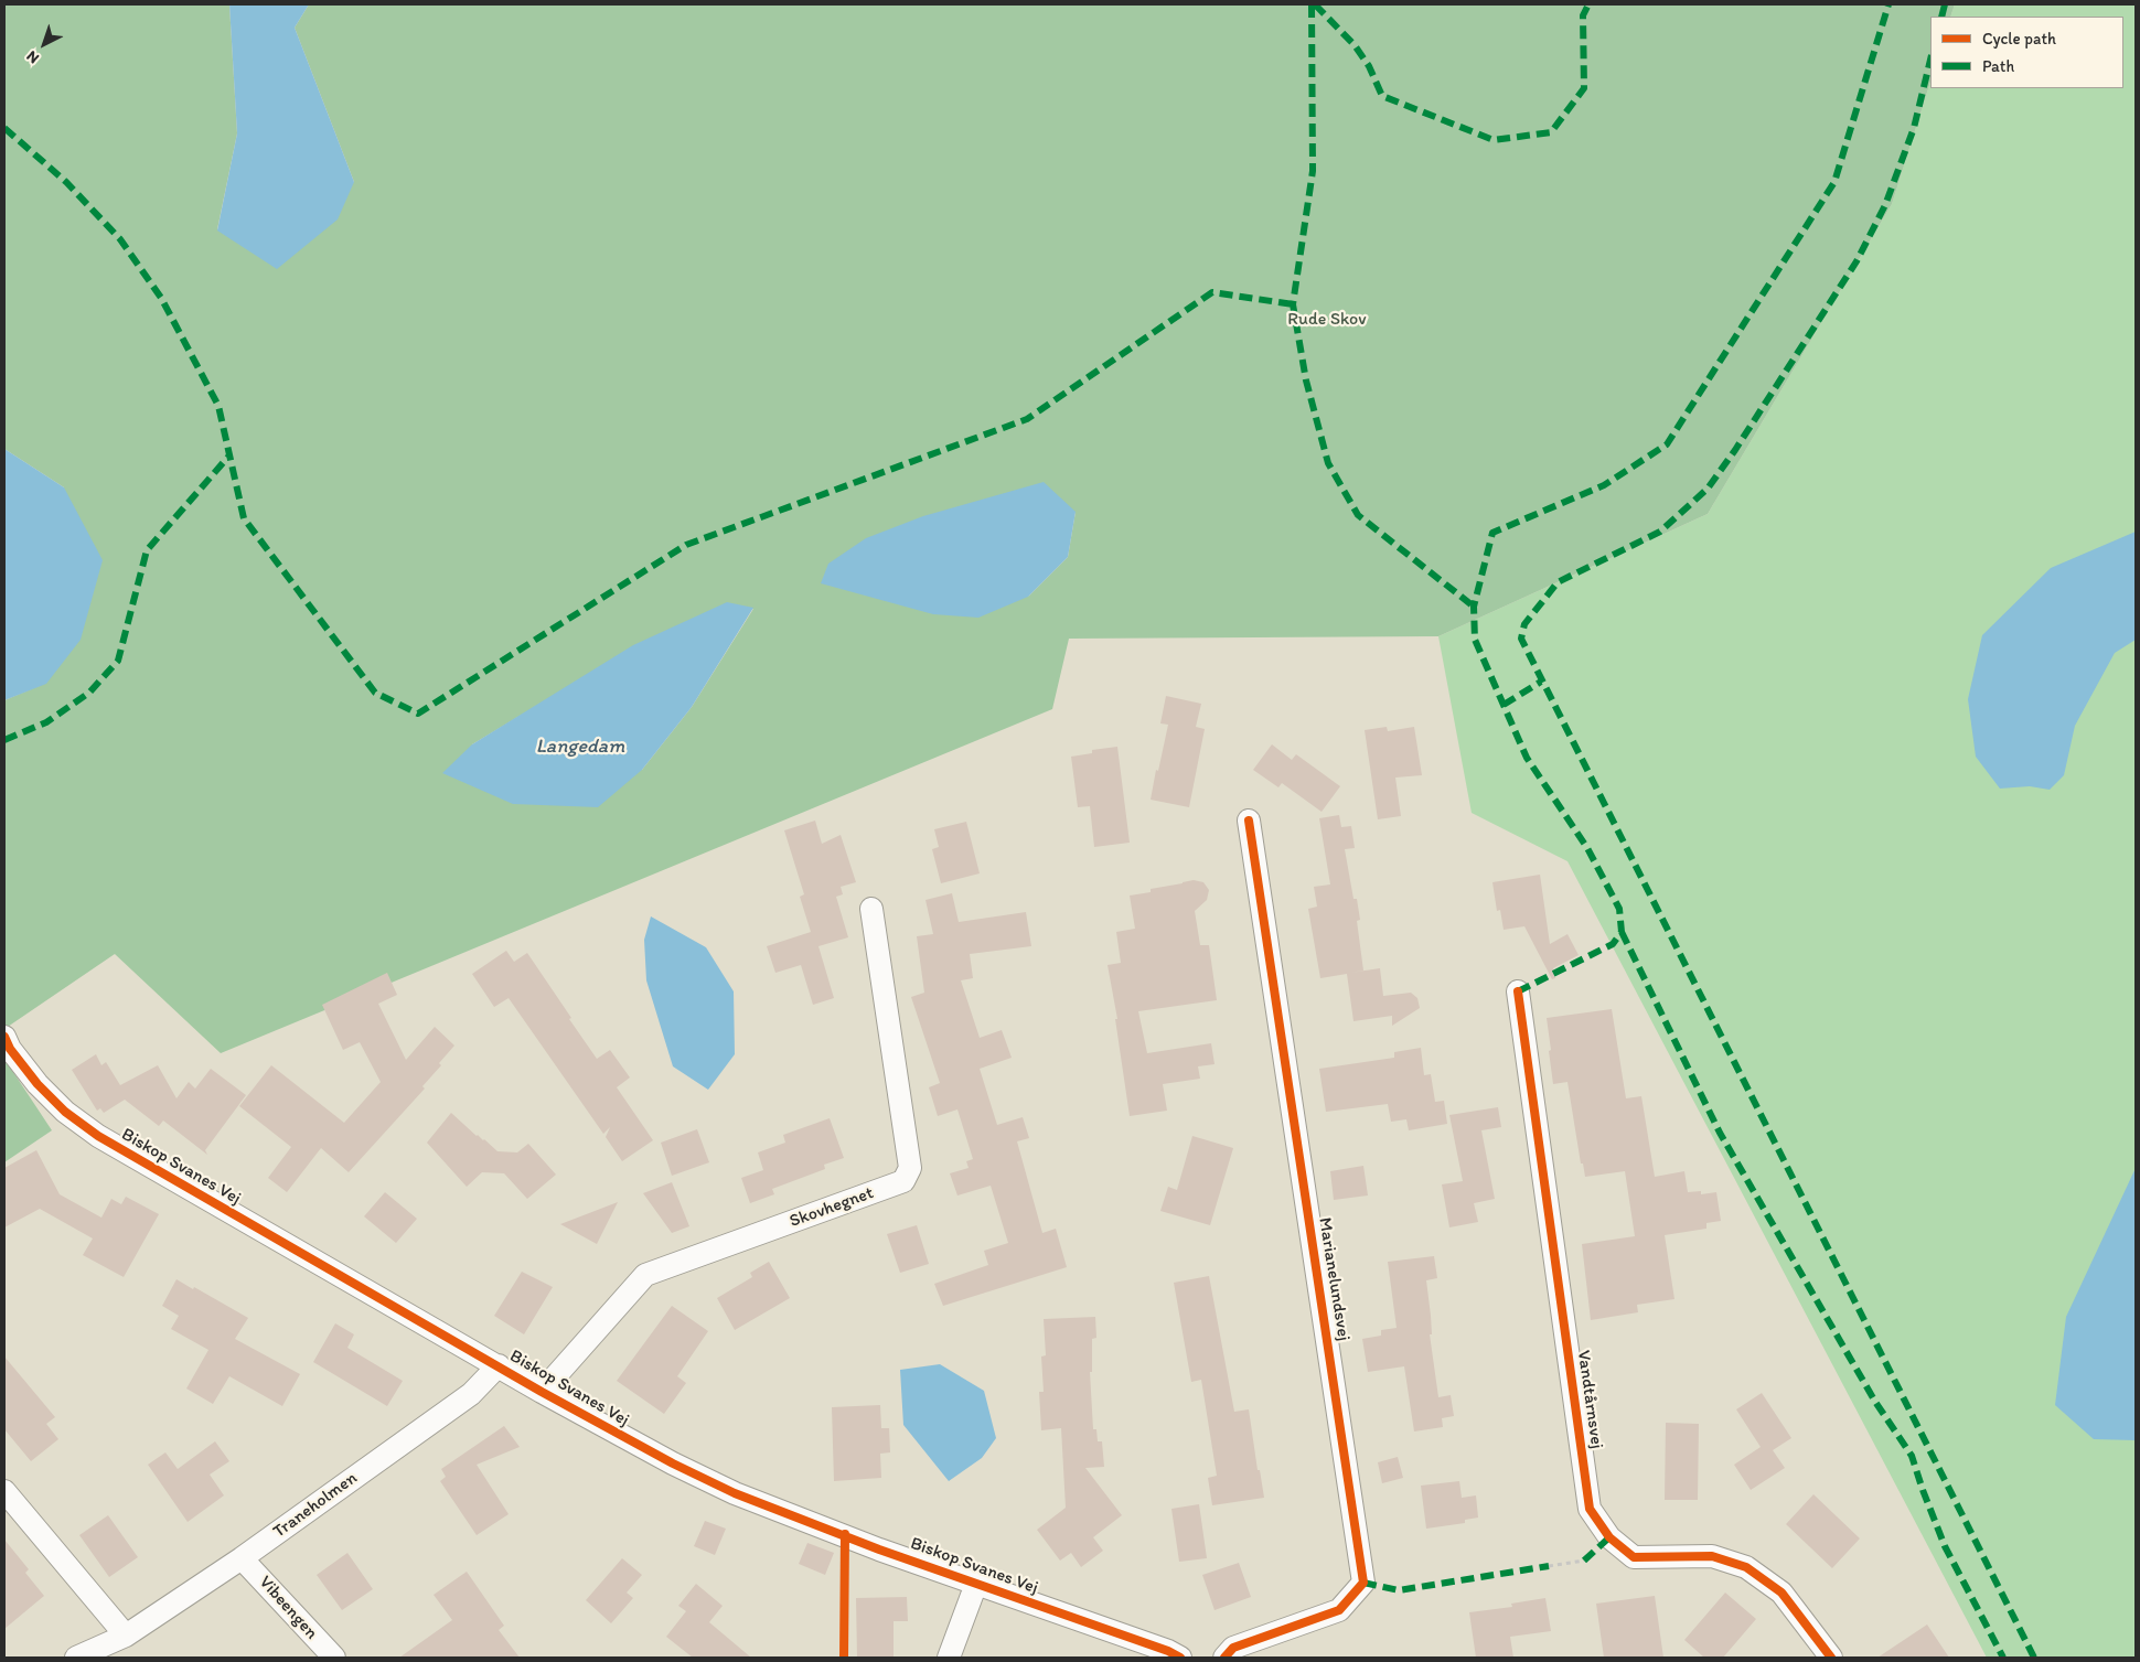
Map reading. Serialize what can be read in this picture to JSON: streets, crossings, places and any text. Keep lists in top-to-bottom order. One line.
{"streets":{"street":["Biskop Svanes Vej","Skovhegnet","Marianelundsvej","Vandtårnsvej","Traneholmen","Vibeengen"]},"crossings":[["Biskop Svanes Vej","Skovhegnet"],["Biskop Svanes Vej","Traneholmen"],["Traneholmen","Vibeengen"]],"water":["Langedam"],"parks":["Rude Skov"],"legend":["Cycle path","Path"],"north":"bottom left"}
